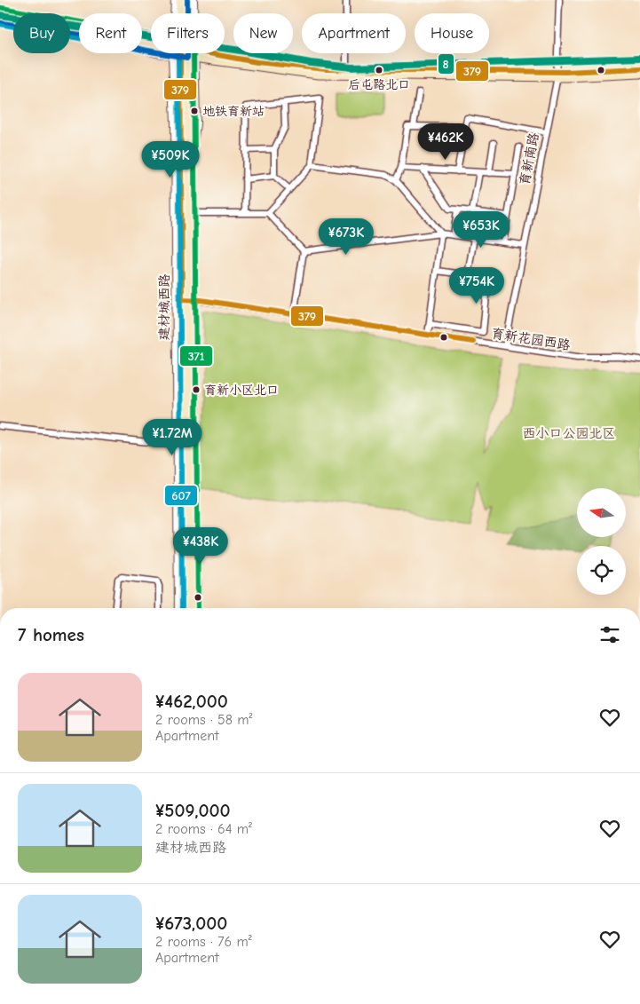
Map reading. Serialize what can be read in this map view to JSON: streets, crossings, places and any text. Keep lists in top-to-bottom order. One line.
{"streets":{"main road":["建材城西路"],"street":["育新南路","育新花园西路"]},"crossings":[["育新南路","育新花园西路"],["建材城西路","育新花园西路"]],"parks":["西小口公园北区"],"places":["后屯路北口","地铁育新站","育新小区北口"],"lines":["transit line 371","transit line 8","transit line 607","transit line 379"],"north":"left","page":{"chip":["Buy","Rent","Filters","New","Apartment","House"],"price":["¥462K","¥509K","¥653K","¥673K","¥754K","¥1.72M","¥438K"],"heading":"7 homes","list":[{"name":"¥462,000","note":"2 rooms · 58 m² · Apartment"},{"name":"¥509,000","note":"2 rooms · 64 m² · 建材城西路"},{"name":"¥673,000","note":"2 rooms · 76 m² · Apartment"}]}}
